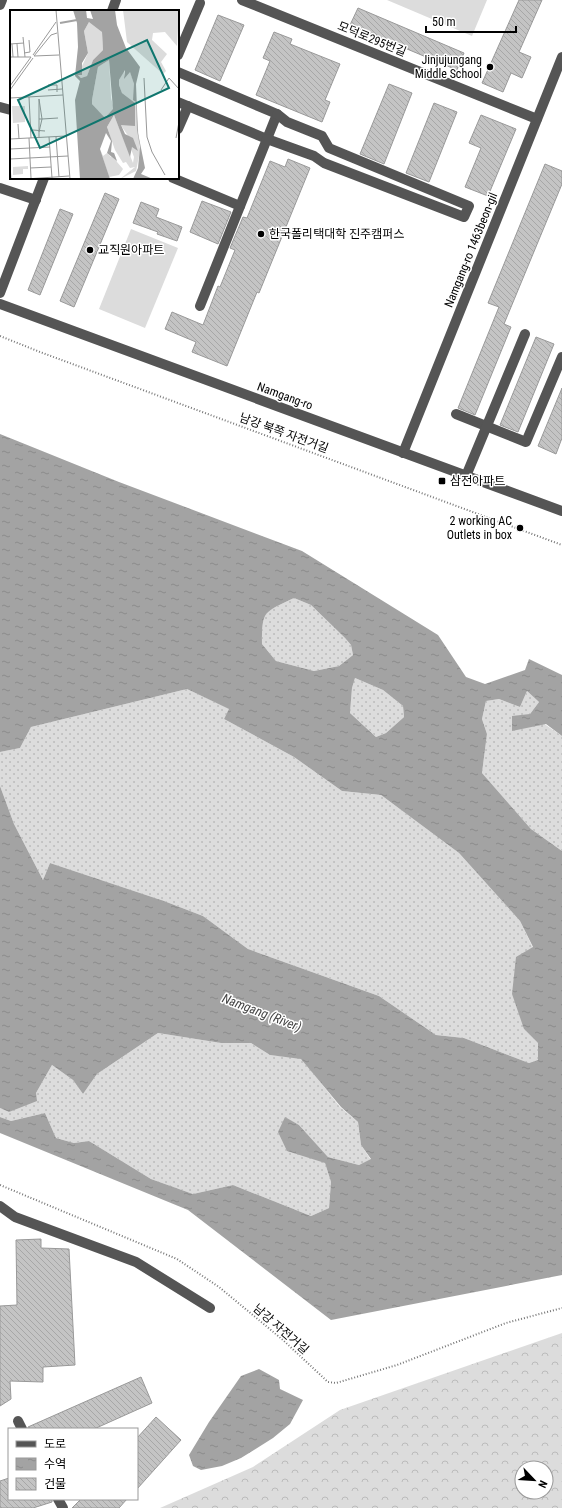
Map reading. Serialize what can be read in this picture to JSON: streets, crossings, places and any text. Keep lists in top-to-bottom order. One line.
{"streets":{"street":["모덕로295번길","Namgang-ro 1463beon-gil","Namgang-ro"],"path":["남강 북쪽 자전거길","남강 자전거길"]},"crossings":[["모덕로295번길","Namgang-ro 1463beon-gil"],["Namgang-ro 1463beon-gil","Namgang-ro"]],"water":["Namgang (River)"],"places":{"other":["Jinjujungang Middle School","한국폴리택대학 진주캠퍼스","교직원아파트","2 working AC Outlets in box"],"transit":["삼전아파트"]},"legend":["도로","수역","건물"],"scale_bar":"50 m","north":"bottom right"}
